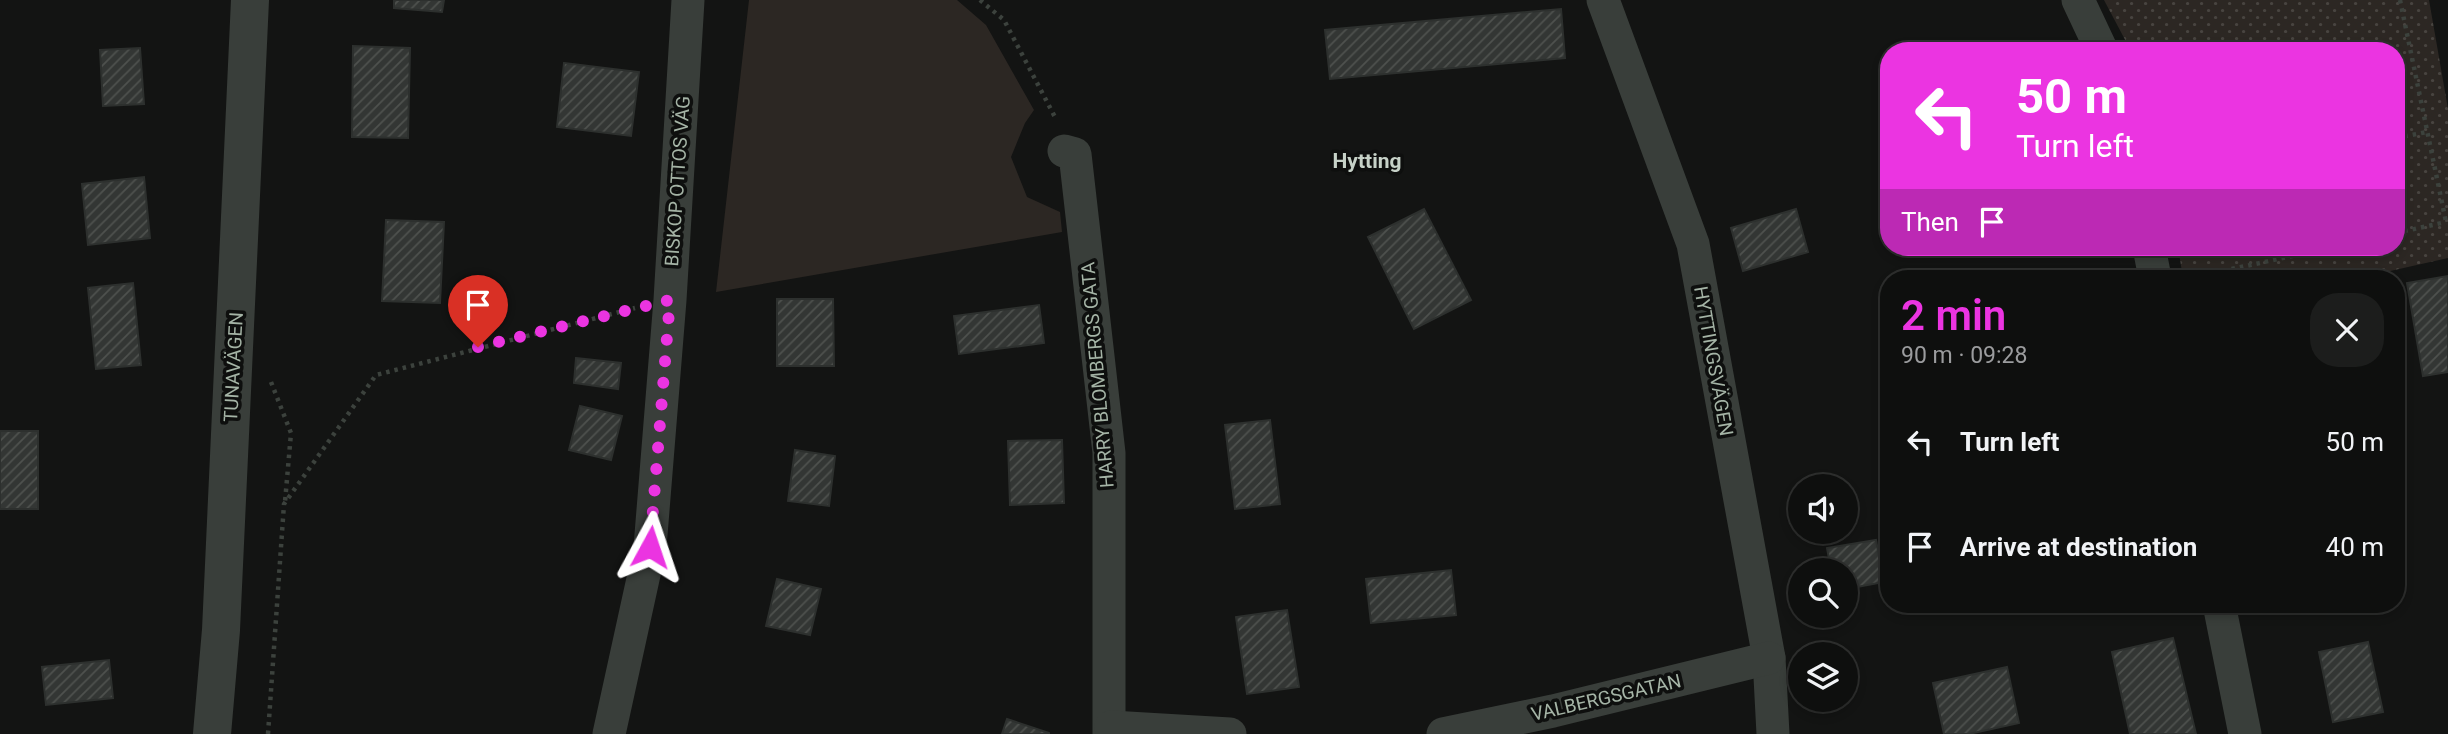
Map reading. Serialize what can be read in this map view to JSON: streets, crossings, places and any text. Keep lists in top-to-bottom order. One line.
{"streets":{"street":["BISKOP OTTOS VÄG","HYTTINGSVÄGEN","TUNAVÄGEN","HARRY BLOMBERGS GATA","VALBERGSGATAN"]},"crossings":[["HYTTINGSVÄGEN","VALBERGSGATAN"]],"districts":["Hytting"],"page":{"turn":["50 m","Turn left"],"then":"Then","heading":["2 min","90 m · 09:28"],"list":[{"name":"Turn left","value":"50 m"},{"name":"Arrive at destination","value":"40 m"}]}}
